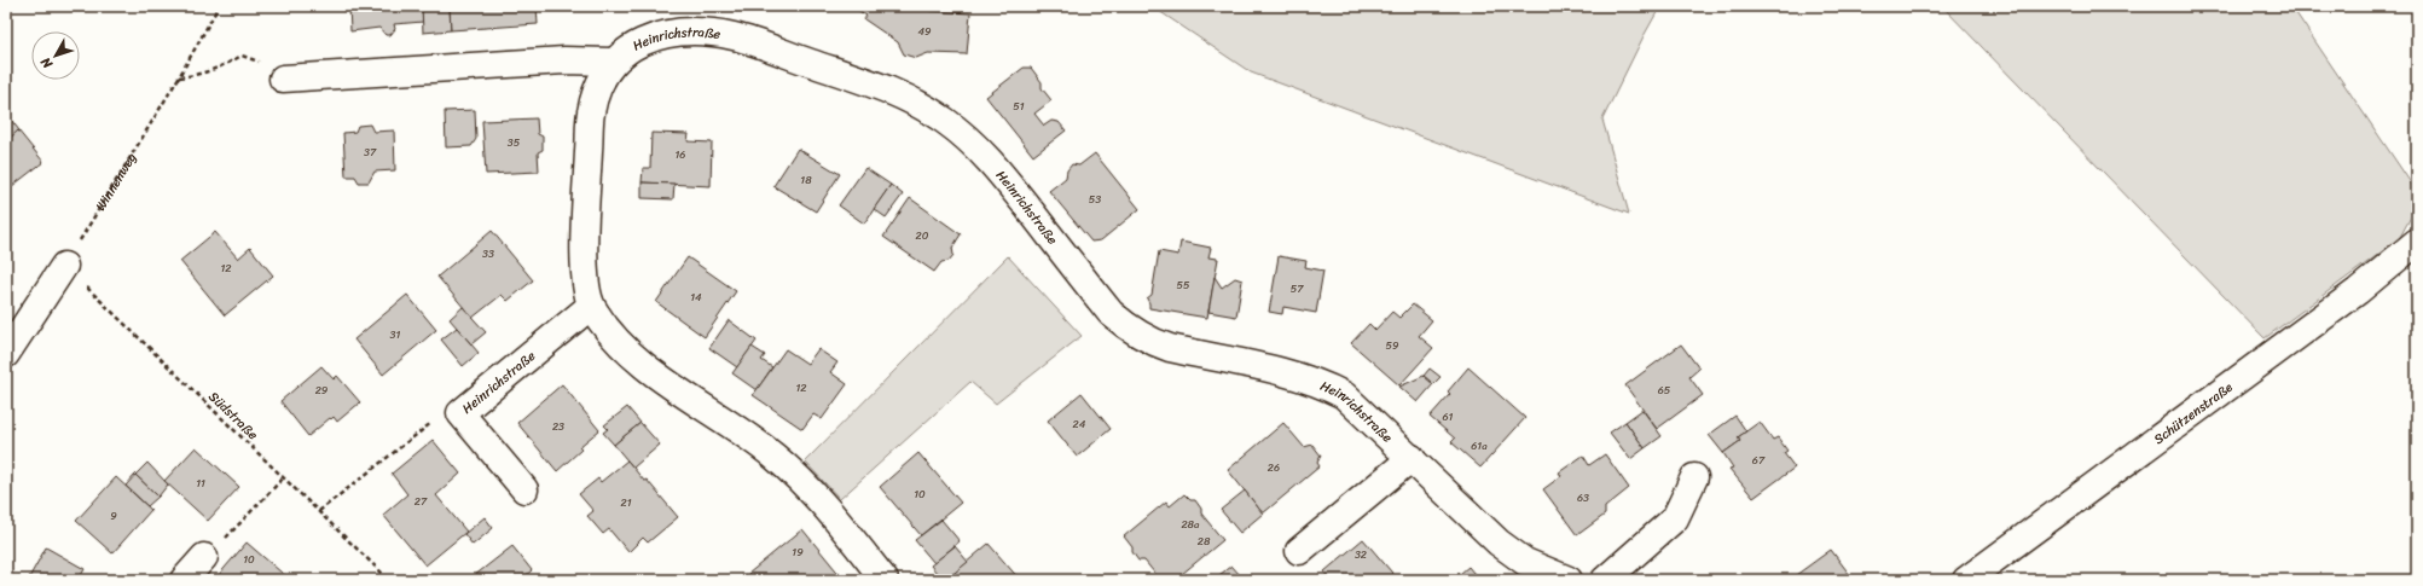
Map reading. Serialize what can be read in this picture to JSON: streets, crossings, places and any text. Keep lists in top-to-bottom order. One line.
{"streets":{"street":["Heinrichstraße","Schützenstraße"],"path":["Winnenweg","Südstraße"]},"crossings":[["Winnenweg","Südstraße"]],"house_numbers":["49","51","35","37","16","18","53","20","33","12","55","57","14","31","59","12","29","65","61","24","23","61a","67","26","11","10","63","27","21","9","28a","28","19","32","10"],"north":"bottom left"}
